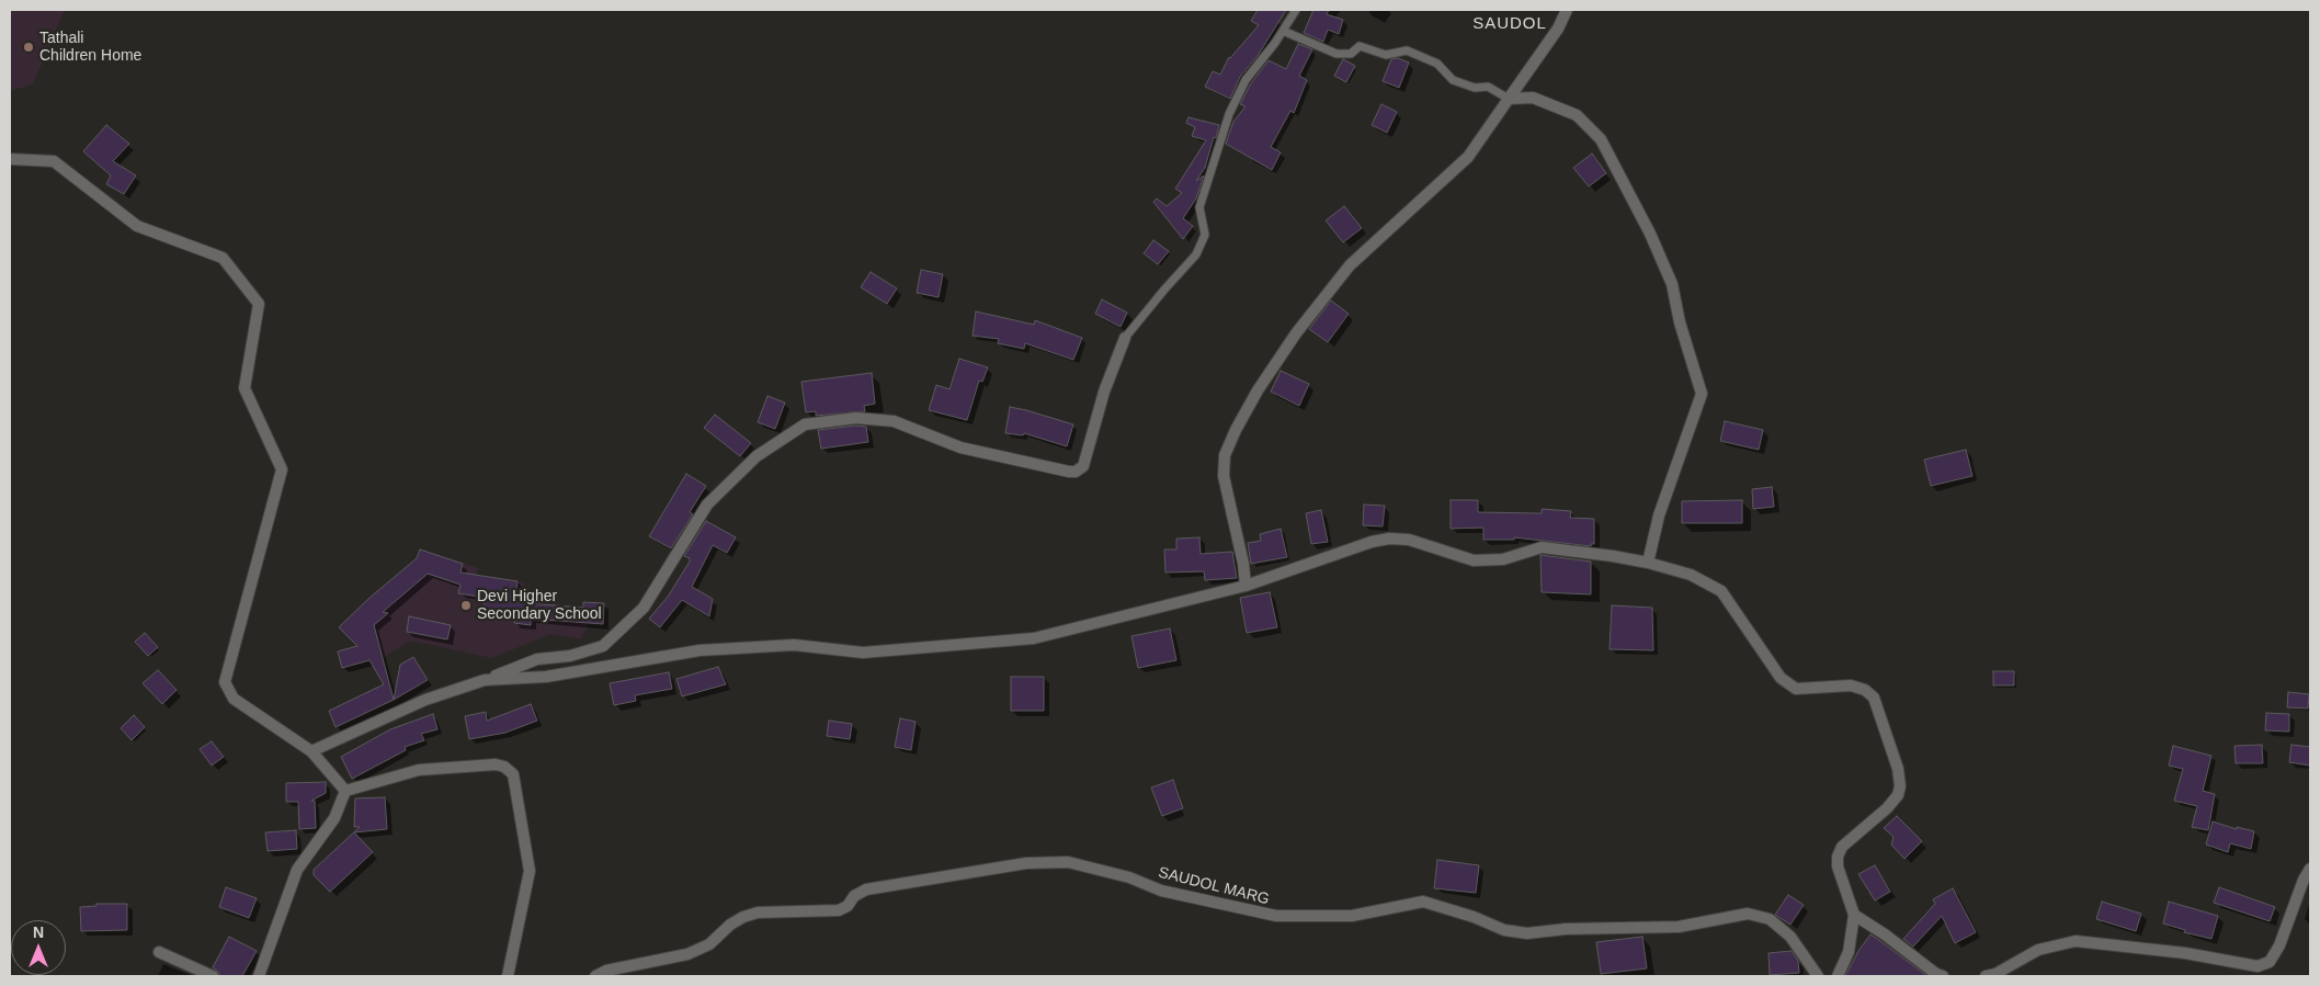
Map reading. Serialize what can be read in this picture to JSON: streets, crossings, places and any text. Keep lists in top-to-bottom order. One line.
{"streets":{"street":["SAUDOL MARG"]},"districts":["SAUDOL"],"places":["Tathali Children Home","Devi Higher Secondary School"],"north":"top"}
